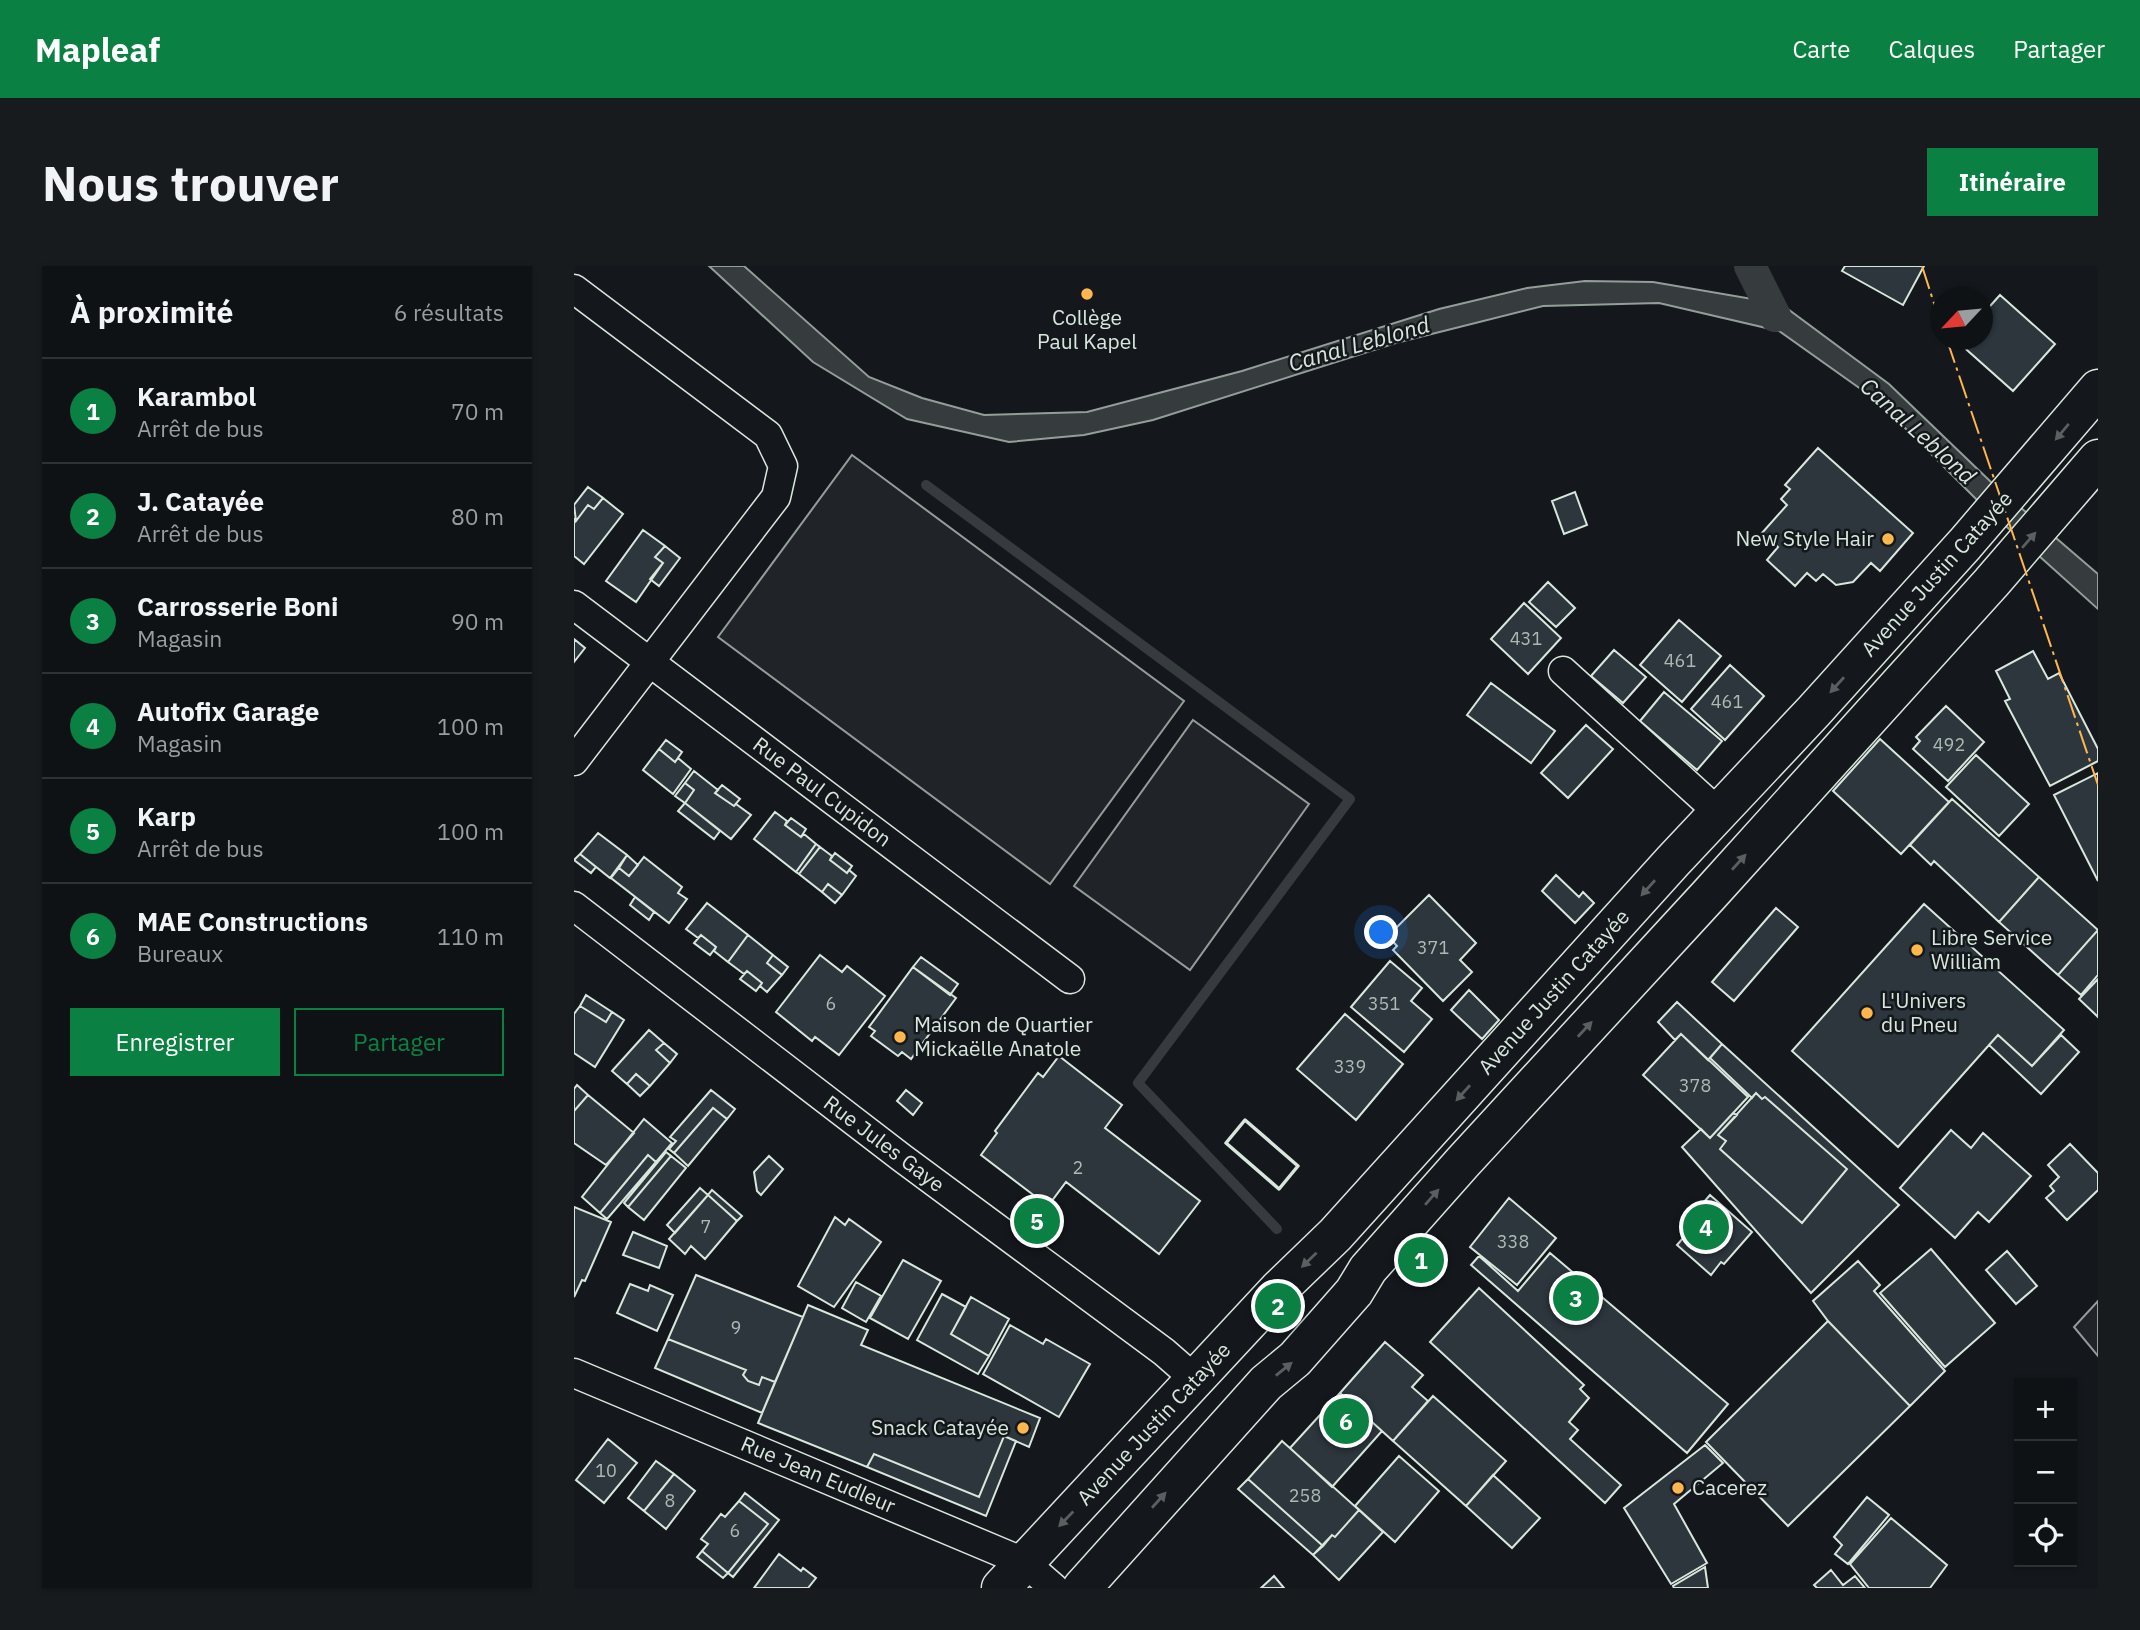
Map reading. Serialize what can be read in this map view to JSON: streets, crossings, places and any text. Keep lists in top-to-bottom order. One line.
{"streets":{"main road":["Avenue Justin Catayée"],"street":["Rue Paul Cupidon","Rue Jules Gaye","Rue Jean Eudleur"]},"crossings":[["Avenue Justin Catayée","Rue Jules Gaye"],["Avenue Justin Catayée","Rue Jean Eudleur"]],"water":["Canal Leblond"],"places":["Collège Paul Kapel","New Style Hair","Libre Service William","L'Univers du Pneu","Maison de Quartier Mickaëlle Anatole","Snack Catayée","Cacerez"],"house_numbers":["431","461","461","492","371","6","351","339","378","2","7","338","9","10","258","8","6"],"north":"bottom left","page":{"header":"Mapleaf","nav":["Carte","Calques","Partager"],"buttons":["Itinéraire",["Enregistrer","Partager"]],"title":"Nous trouver","heading":["À proximité","6 résultats"],"list":[{"mark":"1","name":"Karambol","note":"Arrêt de bus","value":"70 m"},{"mark":"2","name":"J. Catayée","note":"Arrêt de bus","value":"80 m"},{"mark":"3","name":"Carrosserie Boni","note":"Magasin","value":"90 m"},{"mark":"4","name":"Autofix Garage","note":"Magasin","value":"100 m"},{"mark":"5","name":"Karp","note":"Arrêt de bus","value":"100 m"},{"mark":"6","name":"MAE Constructions","note":"Bureaux","value":"110 m"}],"pins":["5","4","1","3","2","6"],"map_buttons":["+","−"]}}
